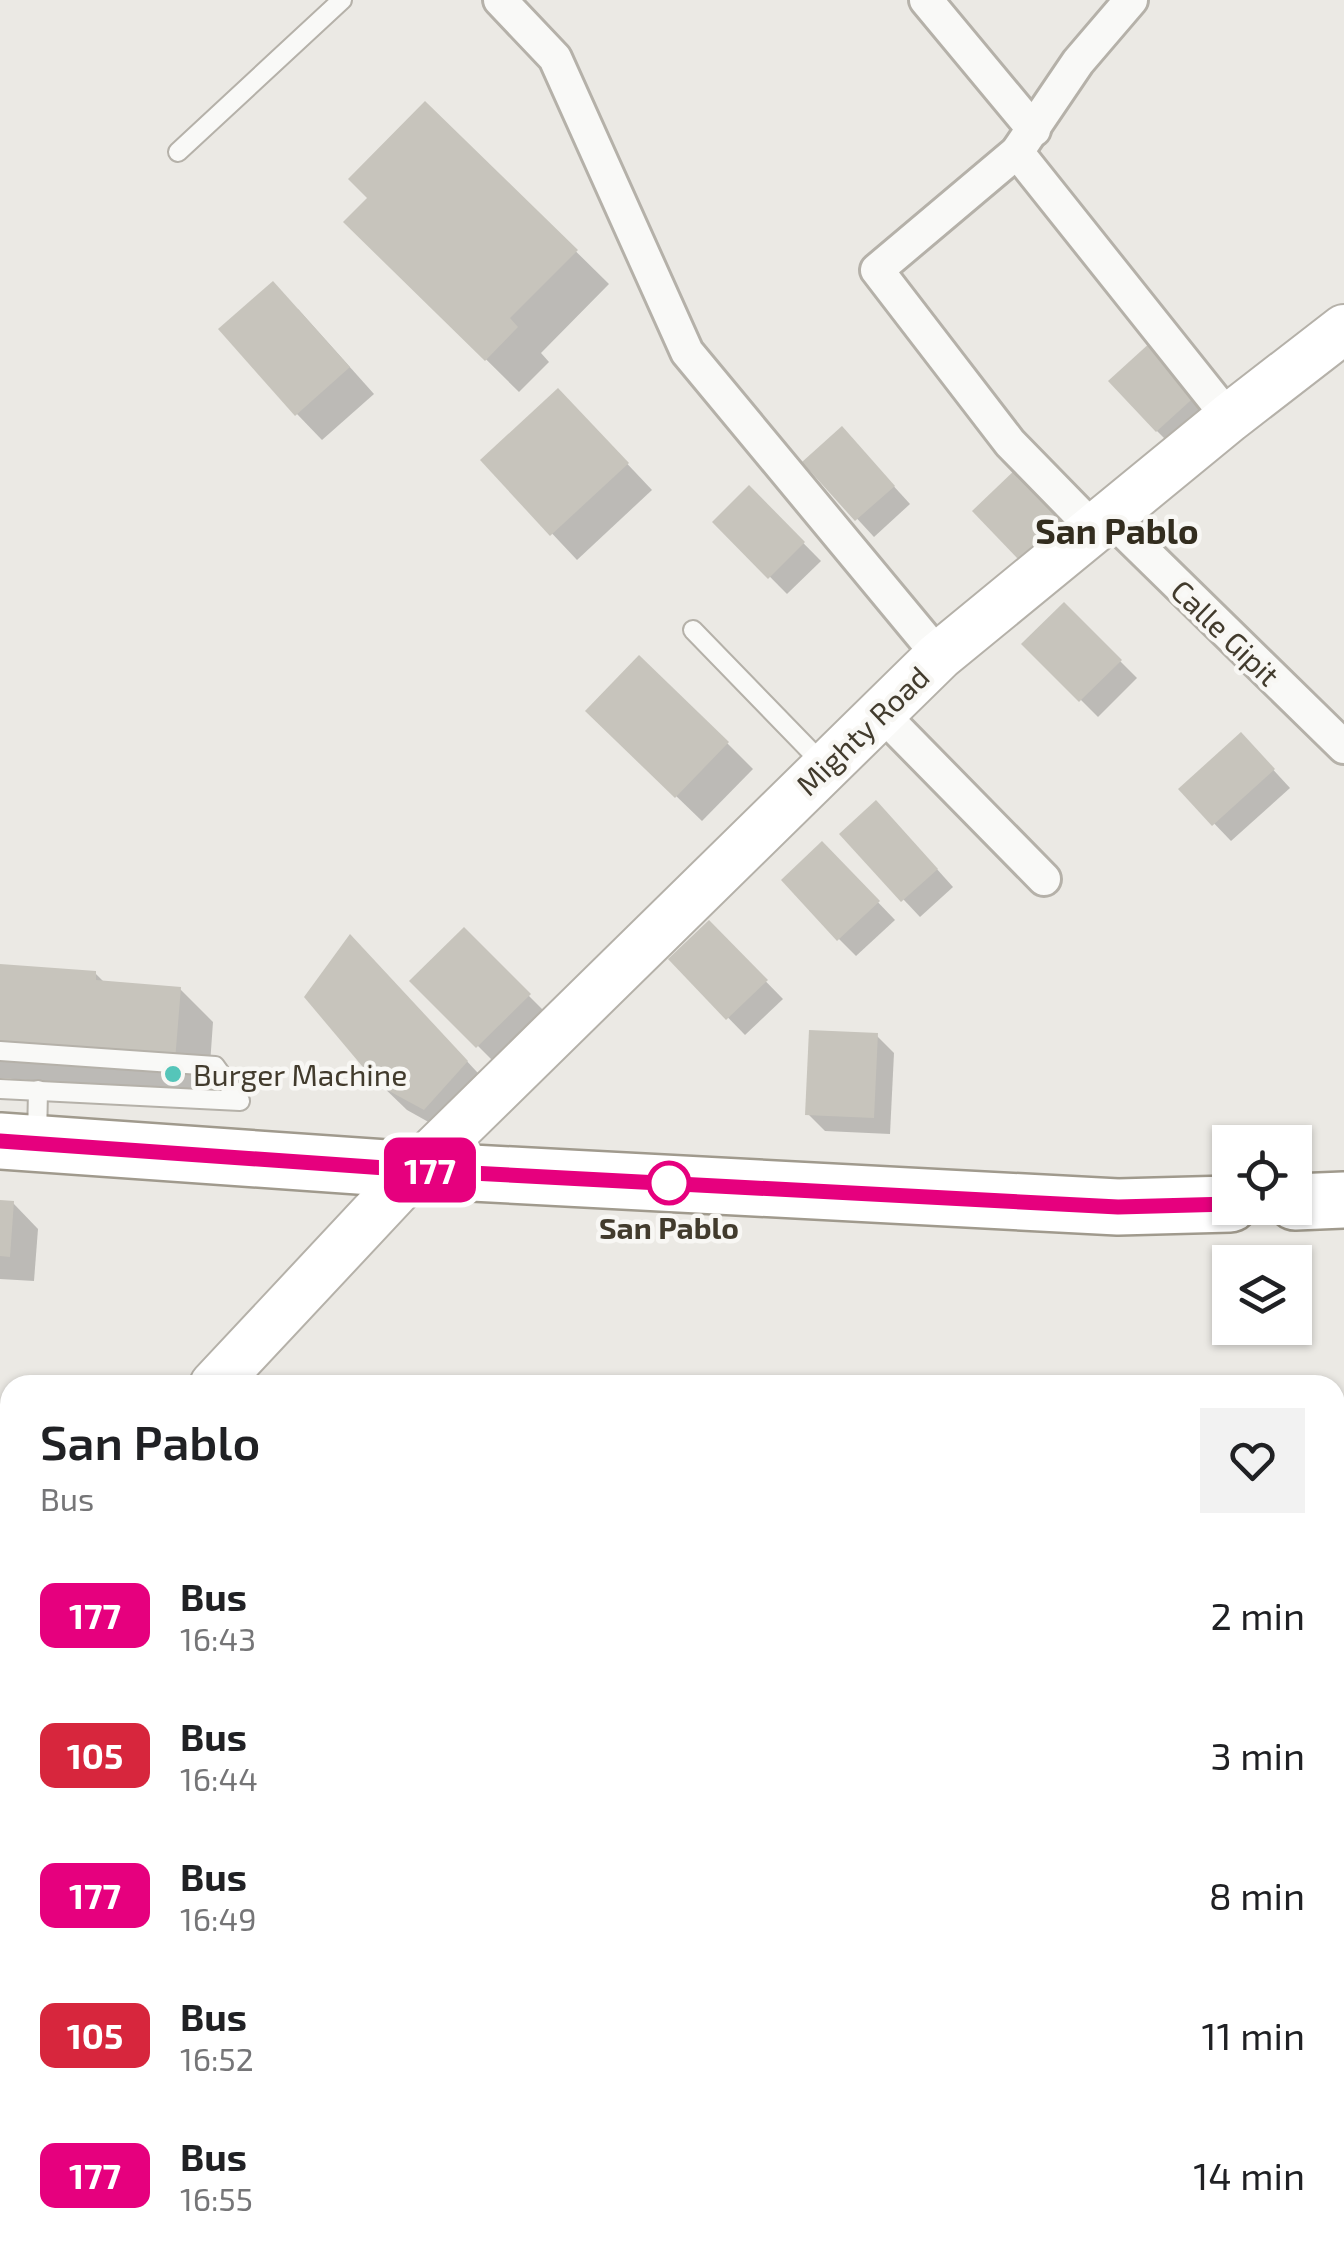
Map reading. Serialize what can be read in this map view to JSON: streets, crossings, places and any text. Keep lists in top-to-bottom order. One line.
{"streets":{"street":["Calle Gipit","Mighty Road"]},"crossings":[["Calle Gipit","Mighty Road"]],"districts":["San Pablo"],"places":["Burger Machine","San Pablo"],"lines":["bus line 177"],"page":{"on_map":"177","heading":["San Pablo","Bus"],"list":[{"mark":"177","name":"Bus","note":"16:43","value":"2 min"},{"mark":"105","name":"Bus","note":"16:44","value":"3 min"},{"mark":"177","name":"Bus","note":"16:49","value":"8 min"},{"mark":"105","name":"Bus","note":"16:52","value":"11 min"},{"mark":"177","name":"Bus","note":"16:55","value":"14 min"}]}}
